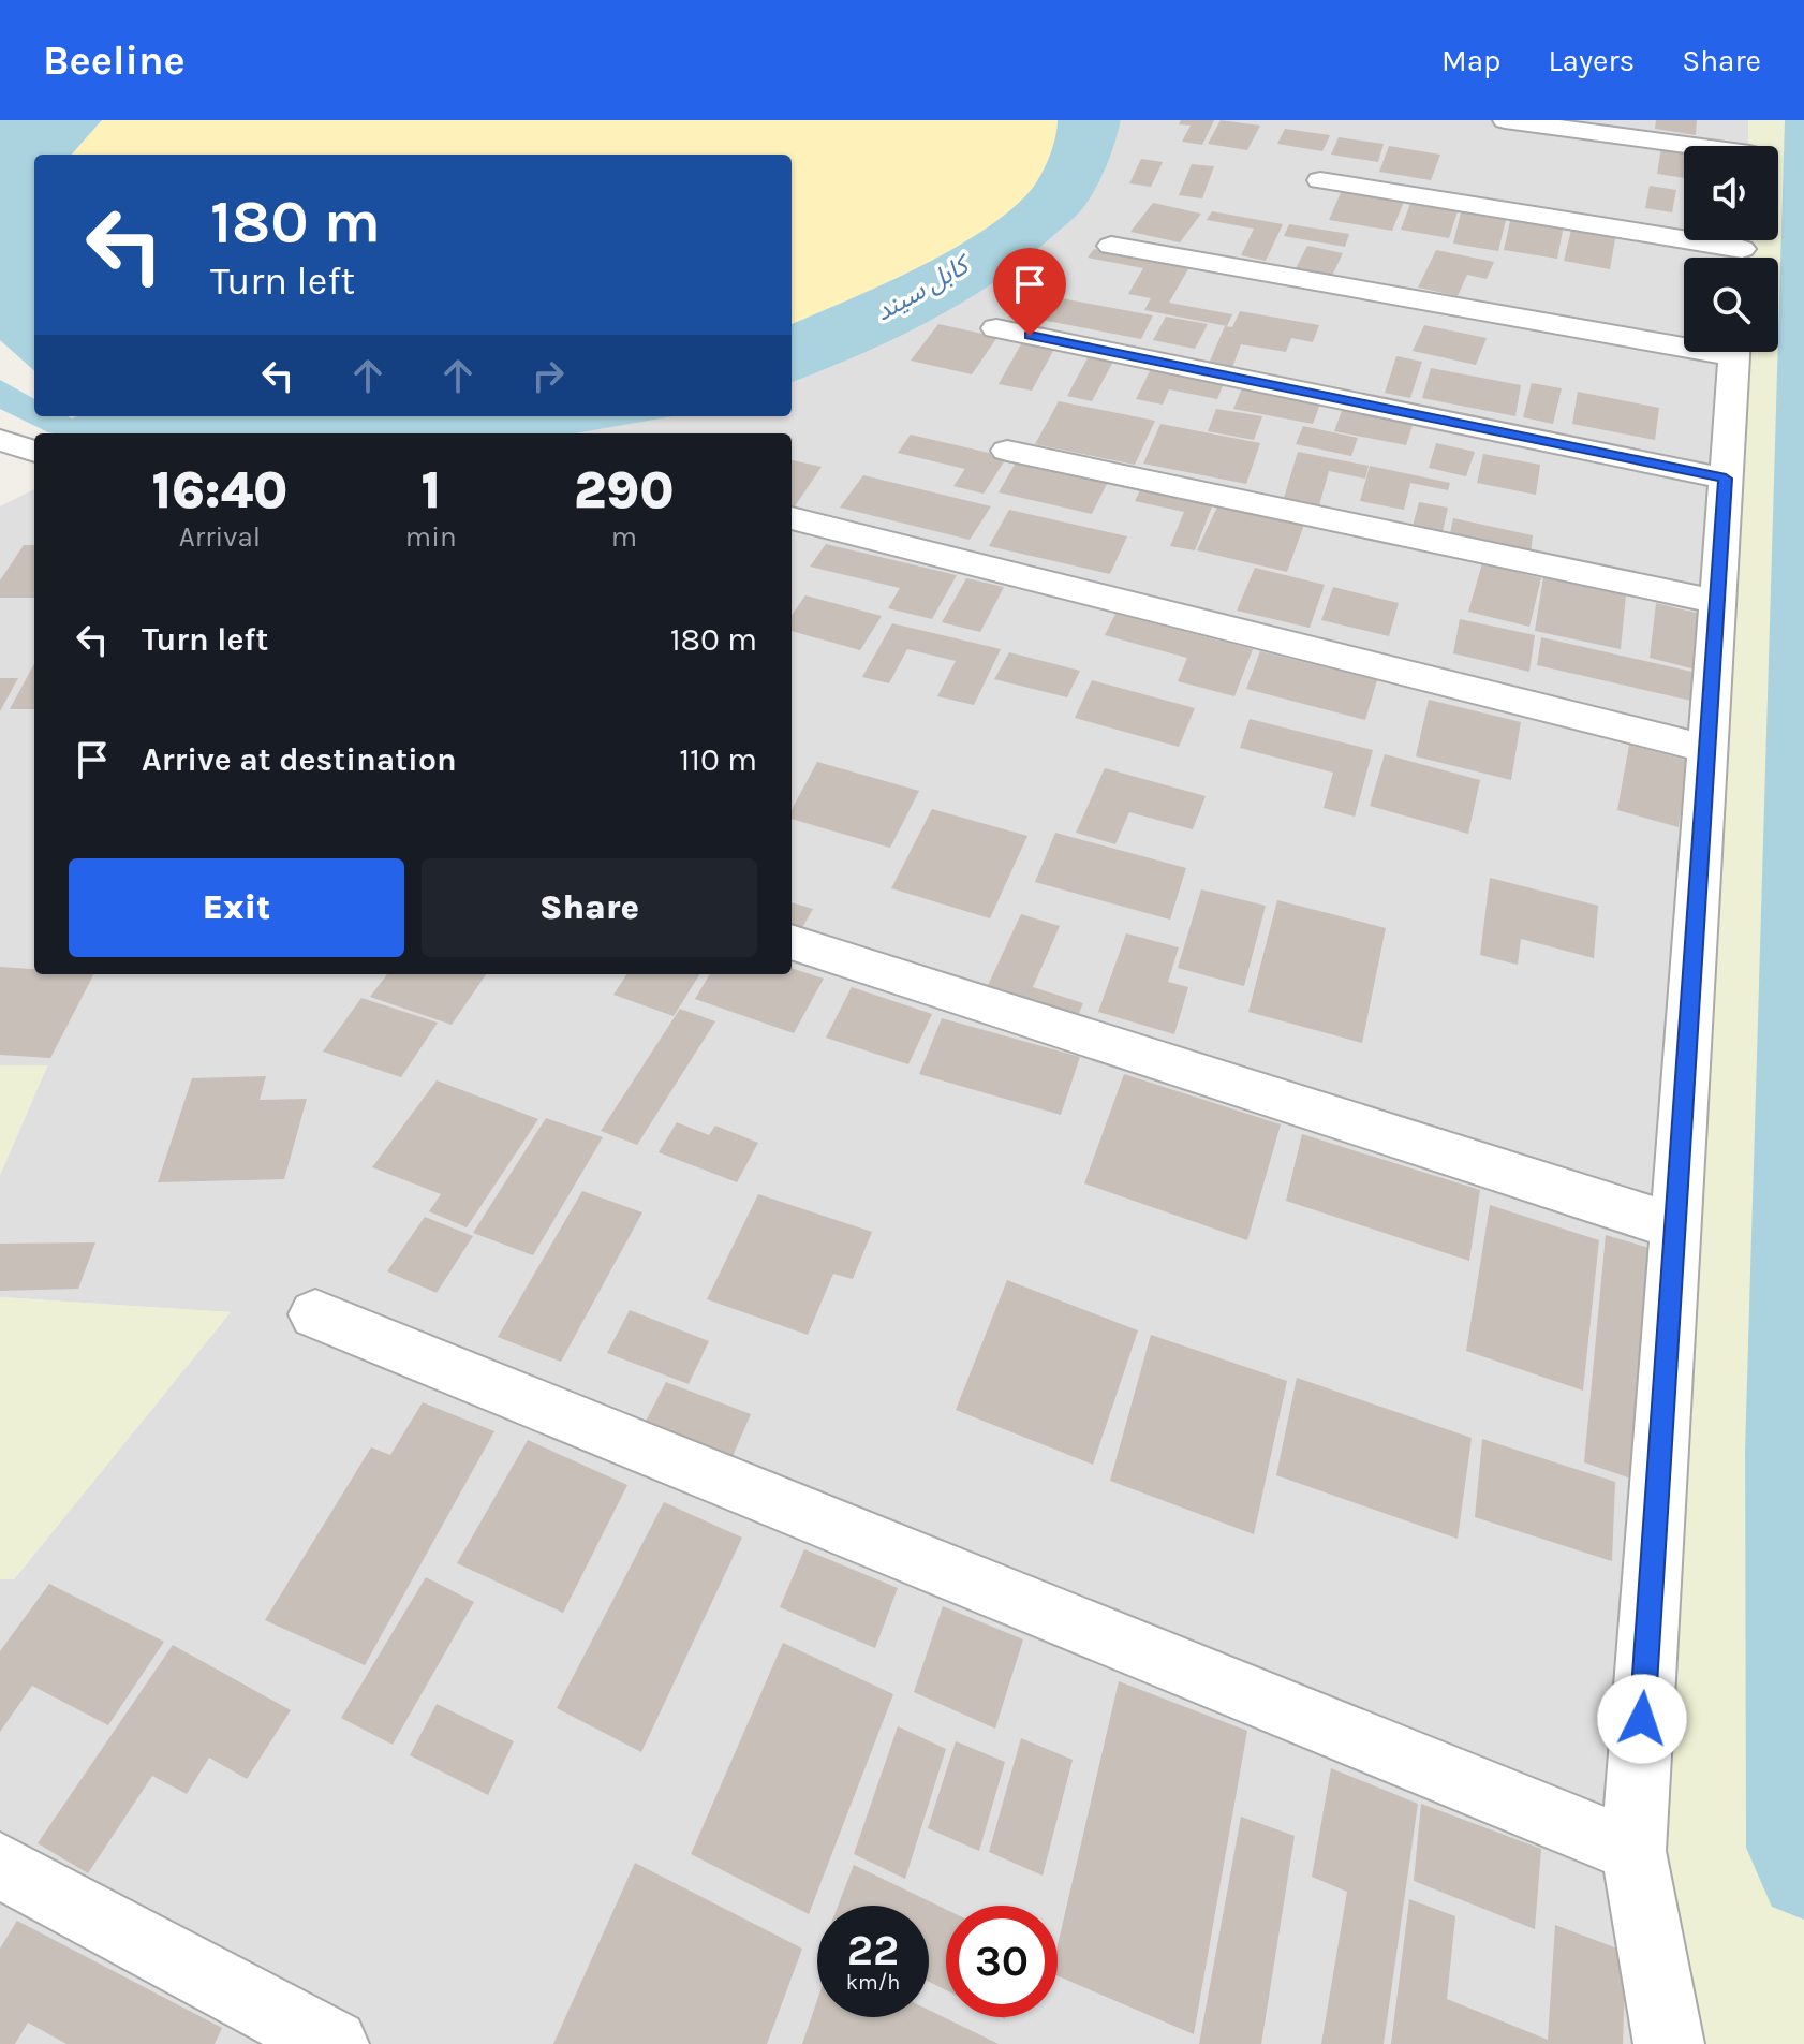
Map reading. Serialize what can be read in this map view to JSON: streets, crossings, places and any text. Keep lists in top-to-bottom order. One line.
{"water":["کابل سيند"],"page":{"header":"Beeline","nav":["Map","Layers","Share"],"turn":["180 m","Turn left"],"eta":["16:40","Arrival","1","min","290","m"],"list":[{"name":"Turn left","value":"180 m"},{"name":"Arrive at destination","value":"110 m"}],"buttons":["Exit","Share"],"speed":"22 km/h","limit":"30"}}
